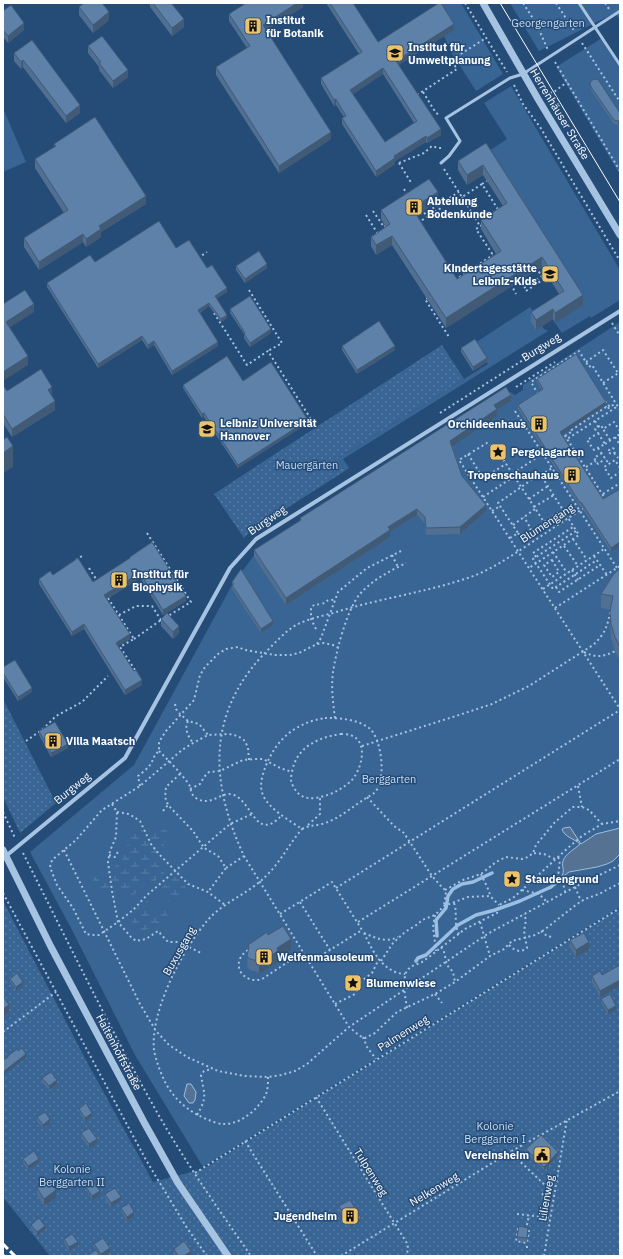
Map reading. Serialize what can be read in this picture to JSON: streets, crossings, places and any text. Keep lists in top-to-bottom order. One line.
{"streets":{"street":["Herrenhäuser Straße","Burgweg","Haltenhoffstraße"],"path":["Blumengang","Buxusgang","Palmenweg","Tulpenweg","Nelkenweg","Lilienweg"]},"crossings":[["Burgweg","Haltenhoffstraße"],["Blumengang","Buxusgang"],["Palmenweg","Tulpenweg"],["Tulpenweg","Nelkenweg"],["Nelkenweg","Lilienweg"]],"parks":["Georgengarten","Mauergärten","Berggarten","Kolonie Berggarten I","Kolonie Berggarten II"],"places":{"building":["Institut für Botanik","Abteilung Bodenkunde","Orchideenhaus","Tropenschauhaus","Institut für Biophysik","Villa Maatsch","Welfenmausoleum","Jugendheim"],"school or university":["Institut für Umweltplanung","Kindertagesstätte Leibniz-Kids","Leibniz Universität Hannover"],"place":["Pergolagarten","Staudengrund","Blumenwiese"],"public building":["Vereinsheim"]}}
